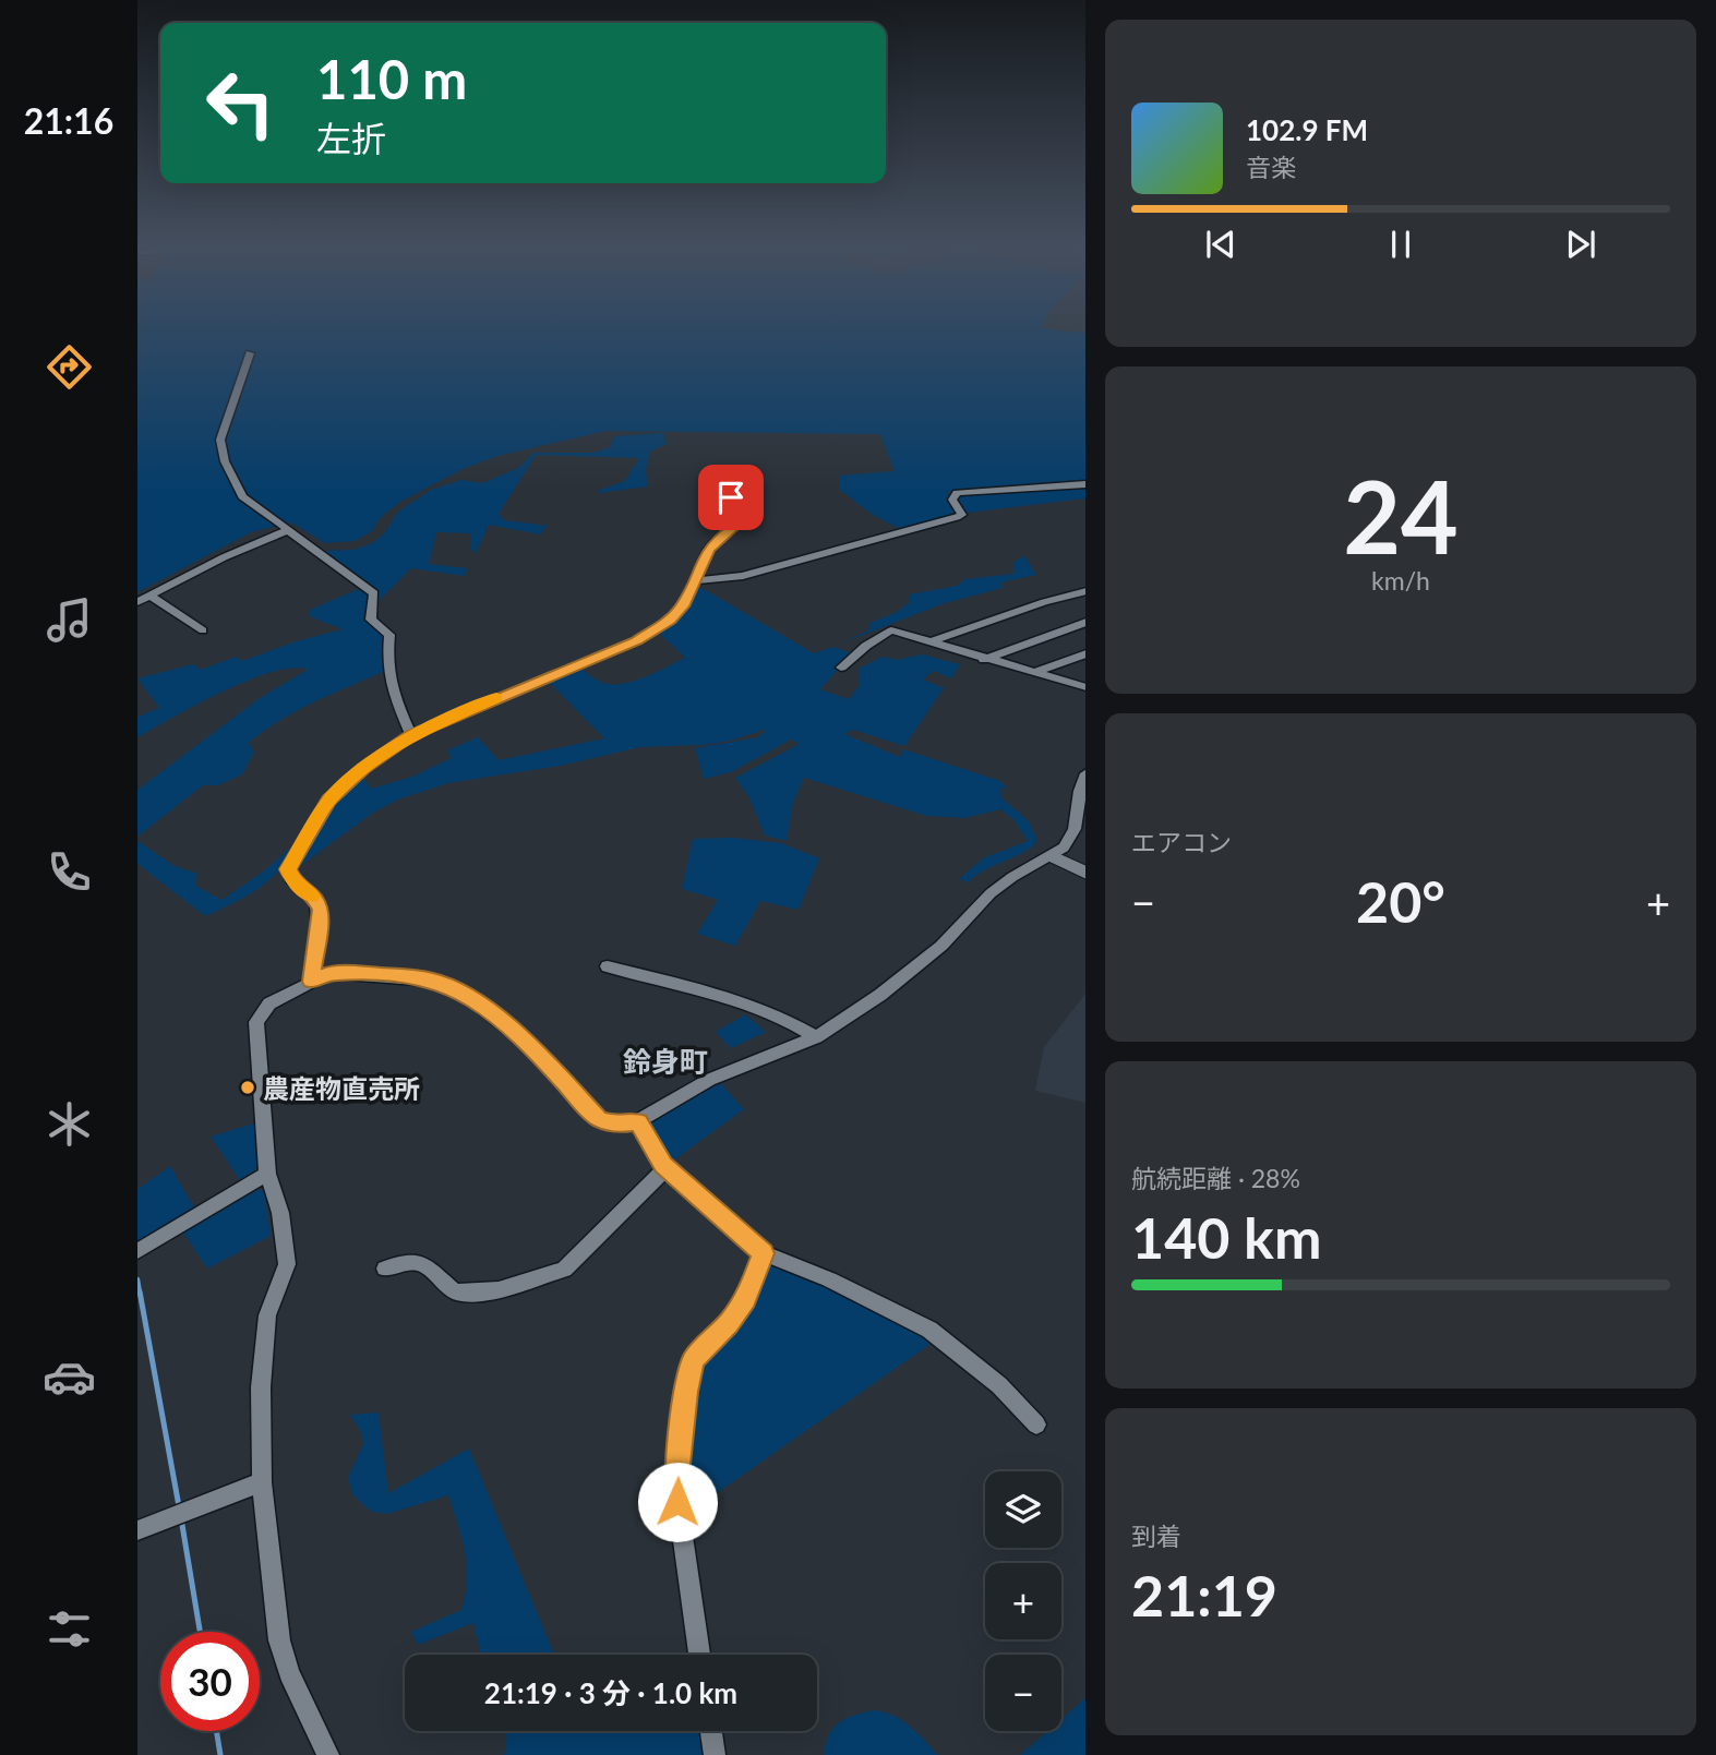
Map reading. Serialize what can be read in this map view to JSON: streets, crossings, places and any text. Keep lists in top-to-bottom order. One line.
{"districts":["鈴身町"],"places":["農産物直売所"],"page":{"tabs":"21:16","turn":["110 m","左折"],"song":["102.9 FM","音楽"],"tile":[["24","km/h"],"エアコン",["航続距離 · 28%","140 km"],["到着","21:19"]],"heat":["−","20°","+"],"map_buttons":["+","−"],"limit":"30","trip":"21:19 · 3 分 · 1.0 km"}}
